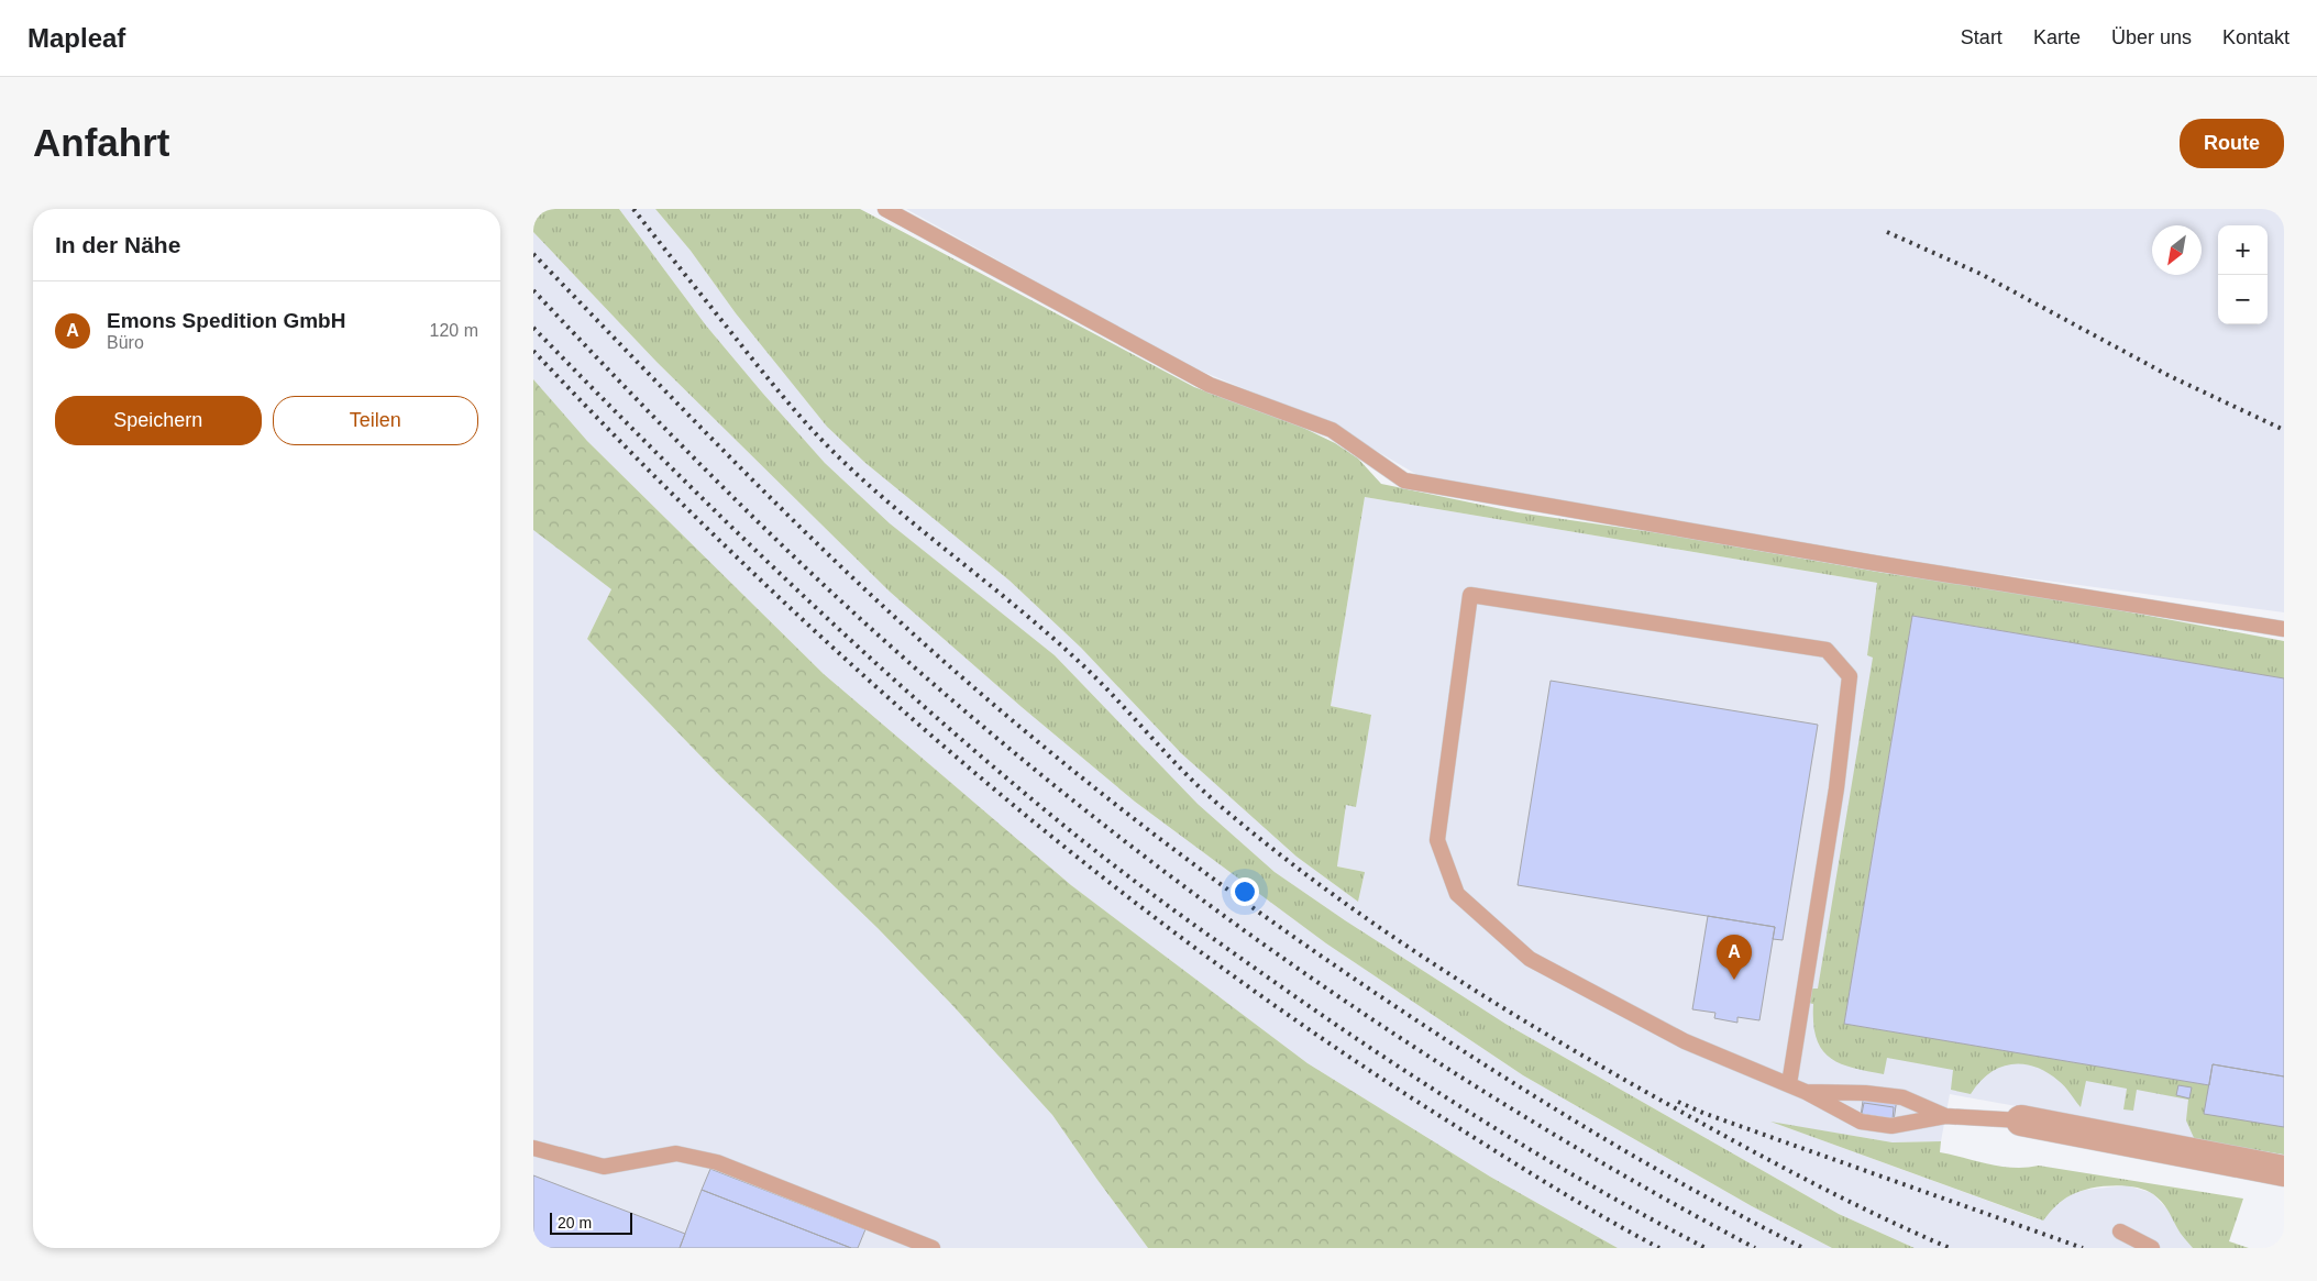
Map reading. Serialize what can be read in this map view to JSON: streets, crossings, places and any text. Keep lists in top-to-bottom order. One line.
{"scale_bar":"20 m","north":"bottom left","page":{"header":"Mapleaf","nav":["Start","Karte","Über uns","Kontakt"],"buttons":["Route",["Speichern","Teilen"]],"title":"Anfahrt","heading":"In der Nähe","map_buttons":["+","−"],"list":[{"mark":"A","name":"Emons Spedition GmbH","note":"Büro","value":"120 m"}],"pins":"A","scale":"20 m"}}
